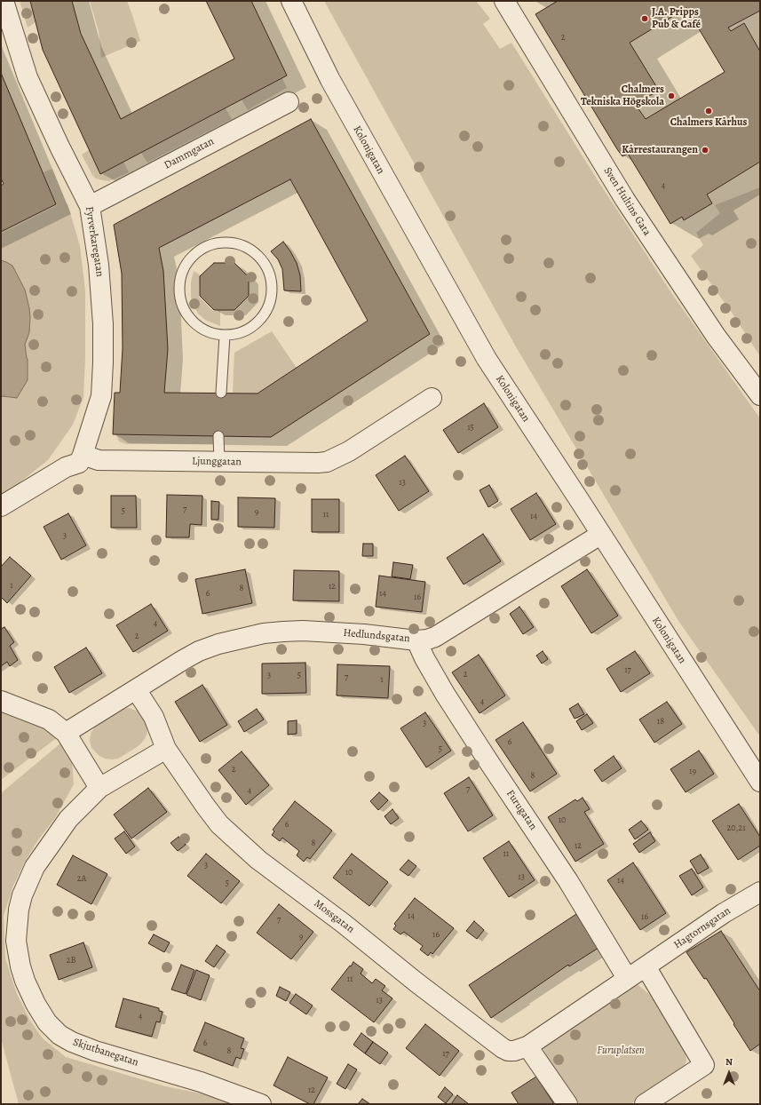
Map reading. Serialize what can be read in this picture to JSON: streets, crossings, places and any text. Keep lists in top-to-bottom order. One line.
{"streets":{"street":["Kolonigatan","Dammgatan","Sven Hultins Gata","Fyrverkaregatan","Ljunggatan","Hedlundsgatan","Furugatan","Mossgatan","Hagtornsgatan","Skjutbanegatan"]},"crossings":[["Kolonigatan","Hedlundsgatan"],["Dammgatan","Fyrverkaregatan"],["Fyrverkaregatan","Ljunggatan"],["Hedlundsgatan","Furugatan"],["Hedlundsgatan","Mossgatan"],["Mossgatan","Skjutbanegatan"]],"parks":["Furuplatsen"],"places":["J.A. Pripps Pub & Café","Chalmers Tekniska Högskola","Chalmers Kårhus","Kårrestaurangen"],"house_numbers":["2","4","15","13","7","5","9","11","14","3","1","12","8","6","14","16","4","2","17","2","3","5","7","1","4","18","3","6","5","2","19","8","7","4","10","6","20,21","8","12","11","3","10","13","2A","14","5","14","16","7","16","9","2B","11","13","4","6","8","17","12"],"north":"top"}
